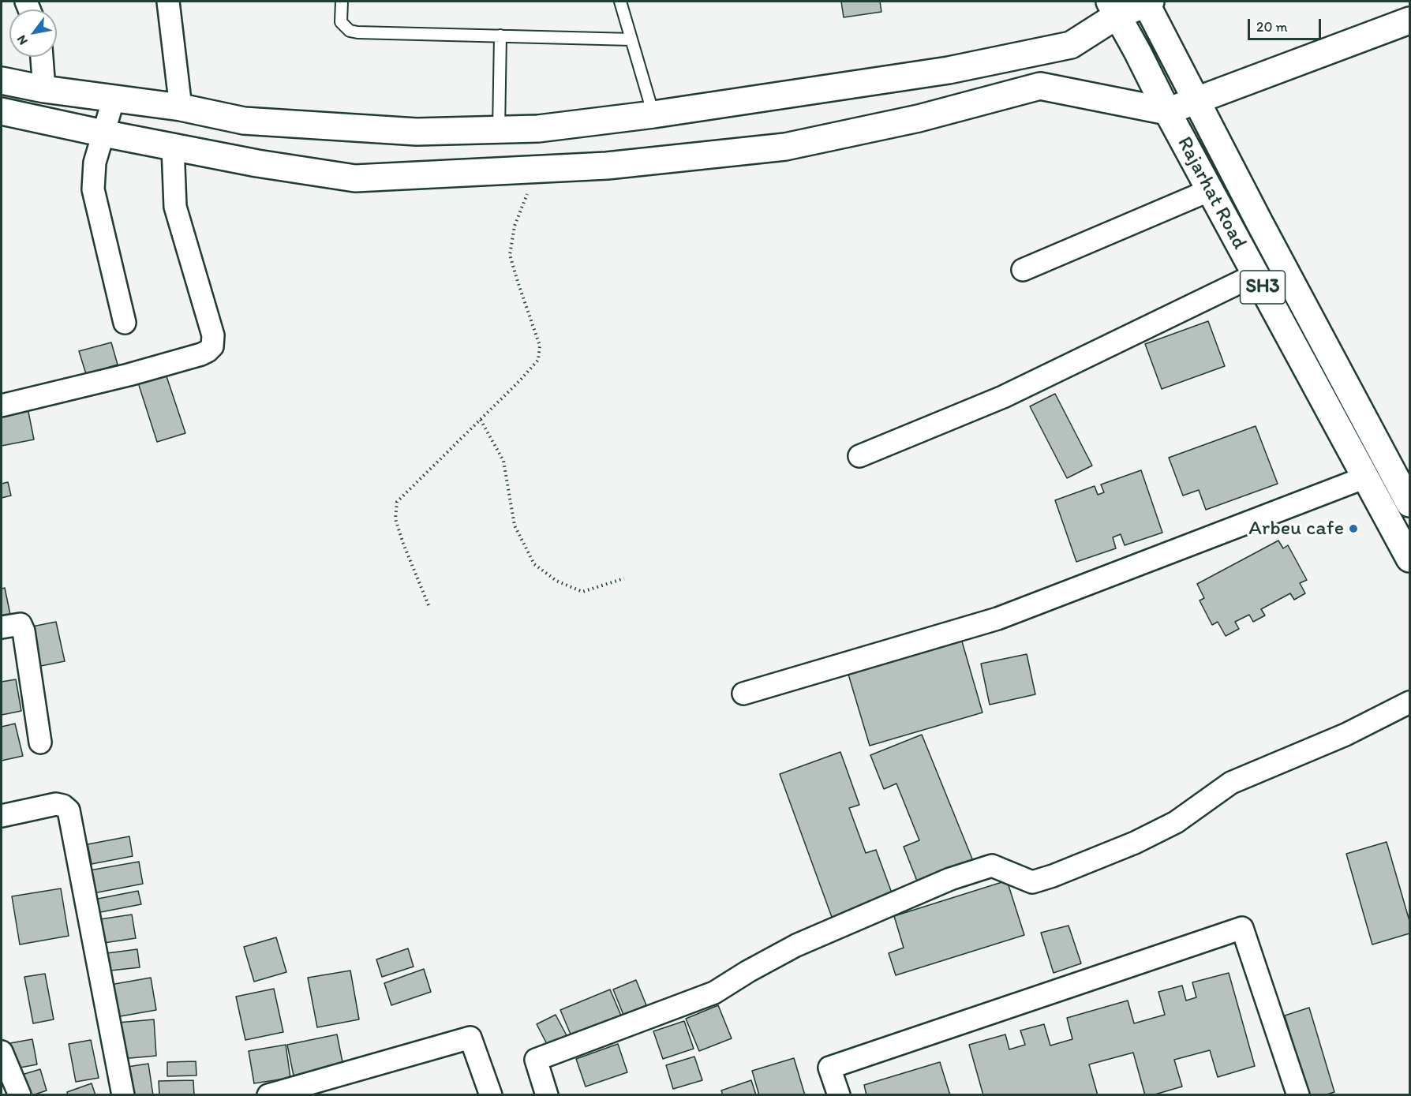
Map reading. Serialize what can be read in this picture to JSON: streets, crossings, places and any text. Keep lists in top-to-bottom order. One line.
{"streets":{"main road":["Rajarhat Road","SH3"]},"places":["Arbeu cafe"],"scale_bar":"20 m","north":"bottom left"}
